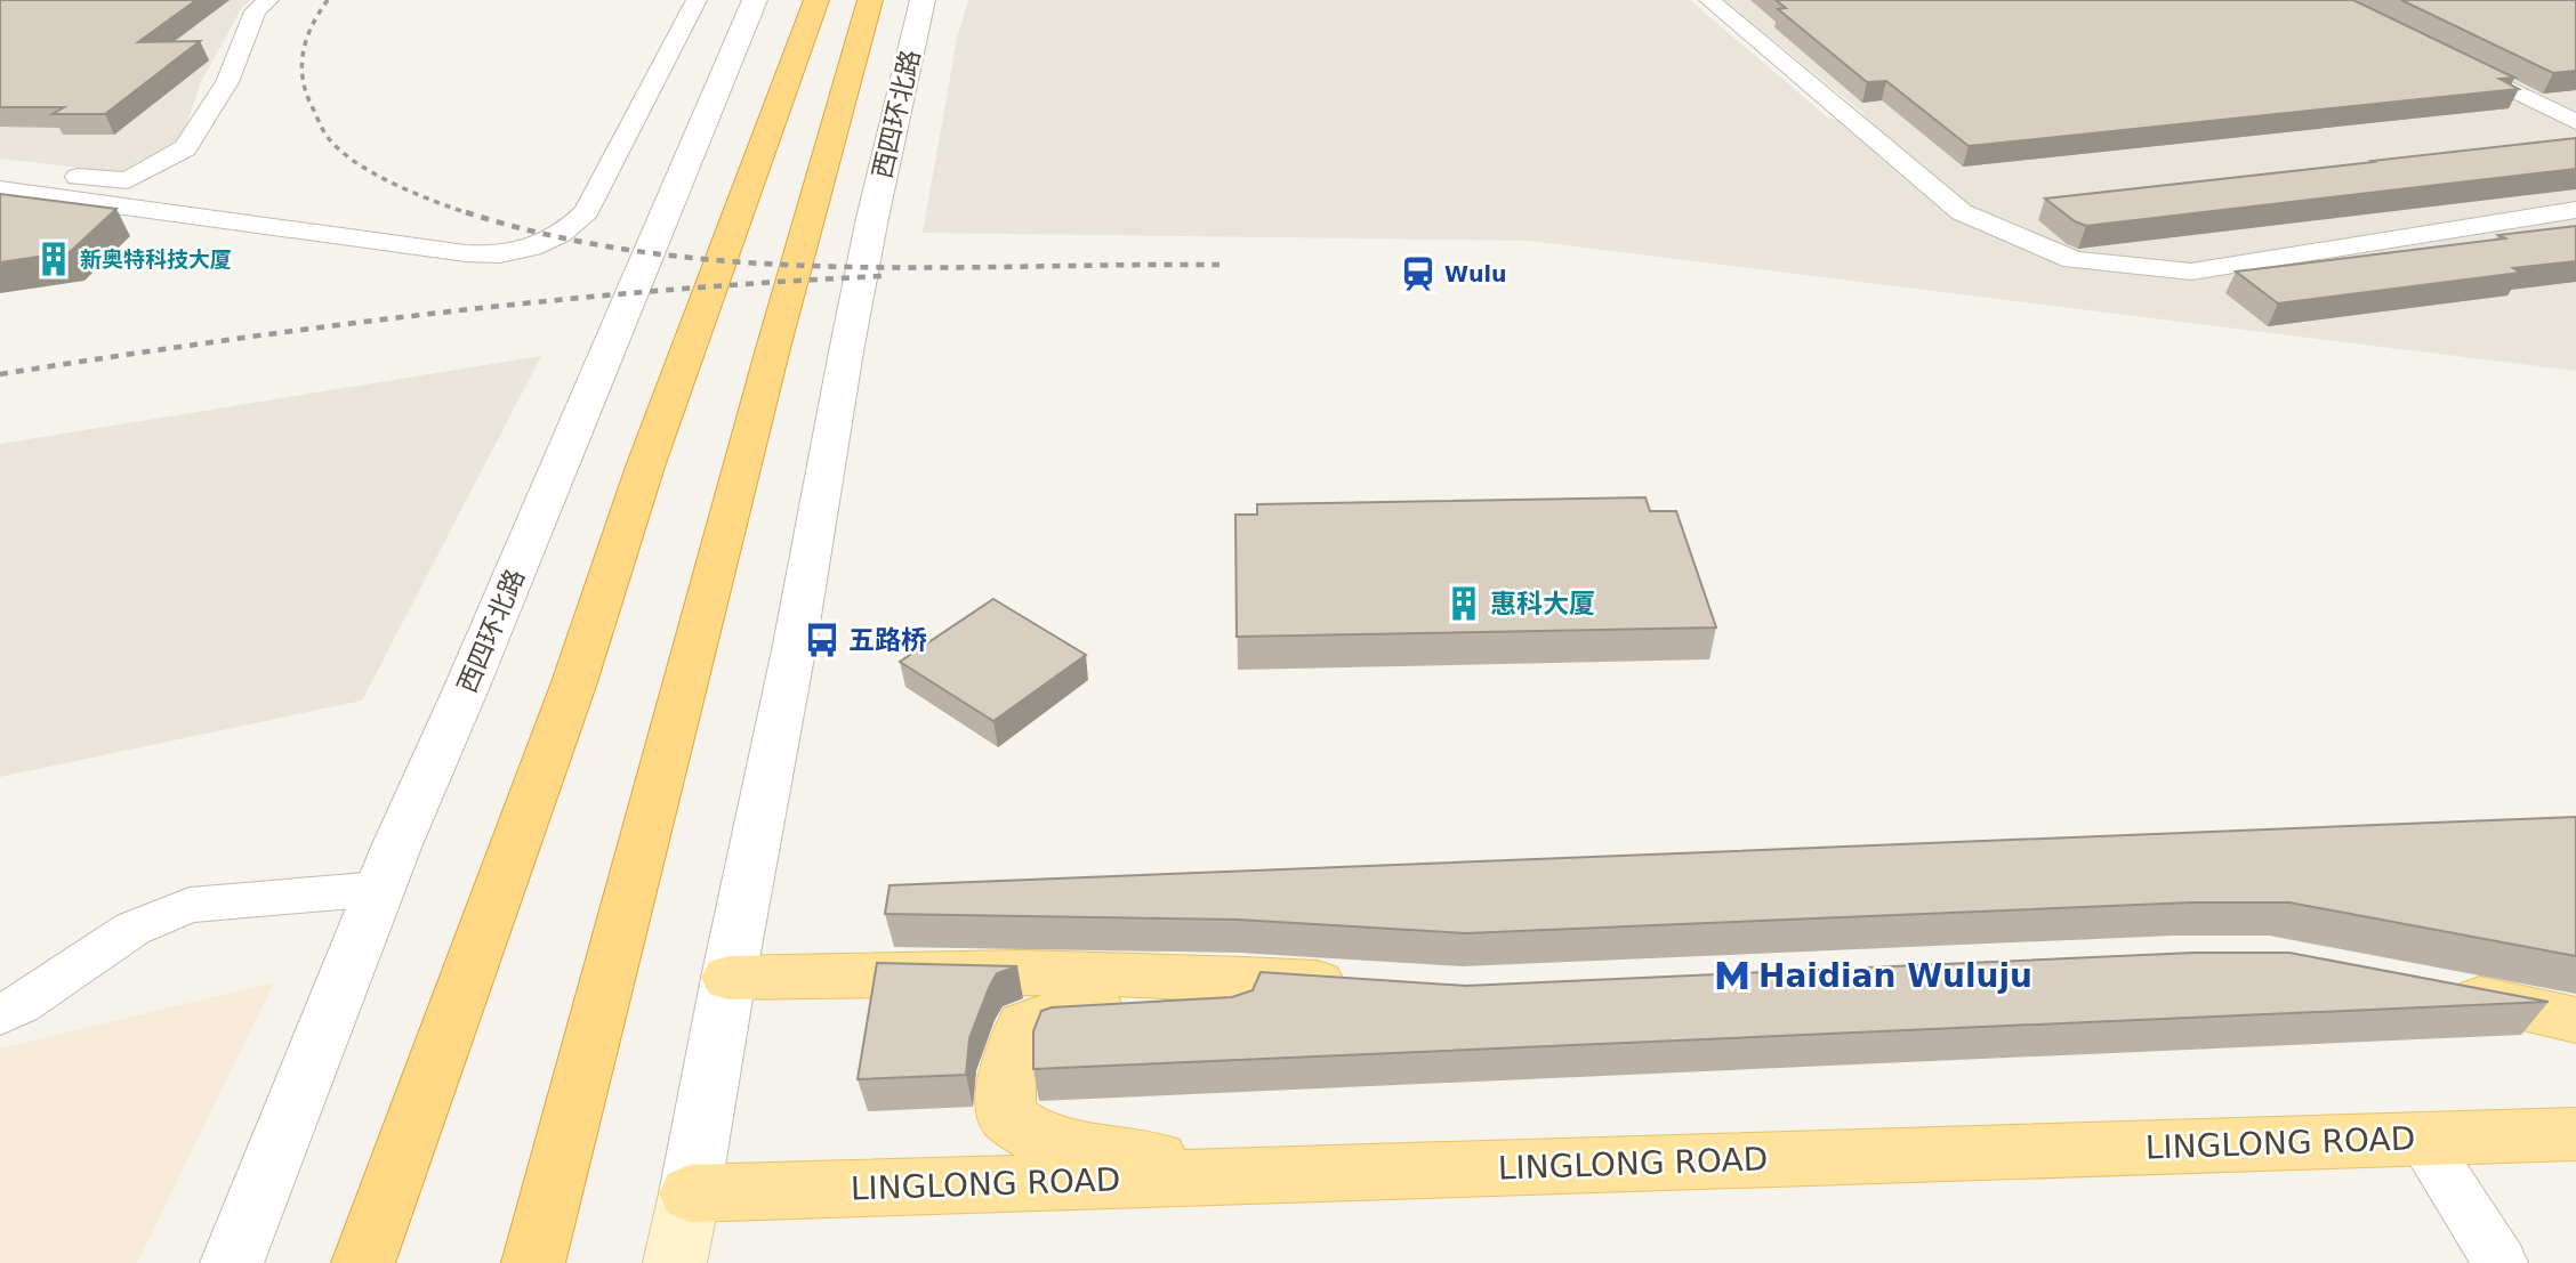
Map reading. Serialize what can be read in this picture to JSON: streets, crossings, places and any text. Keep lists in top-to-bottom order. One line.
{"streets":{"highway":["西四环北路"],"main road":["LINGLONG ROAD"]},"crossings":[["西四环北路","LINGLONG ROAD"]],"places":{"building":["新奥特科技大厦","惠科大厦"],"station":["Wulu"],"bus stop":["五路桥"],"metro station":["Haidian Wuluju"]}}
